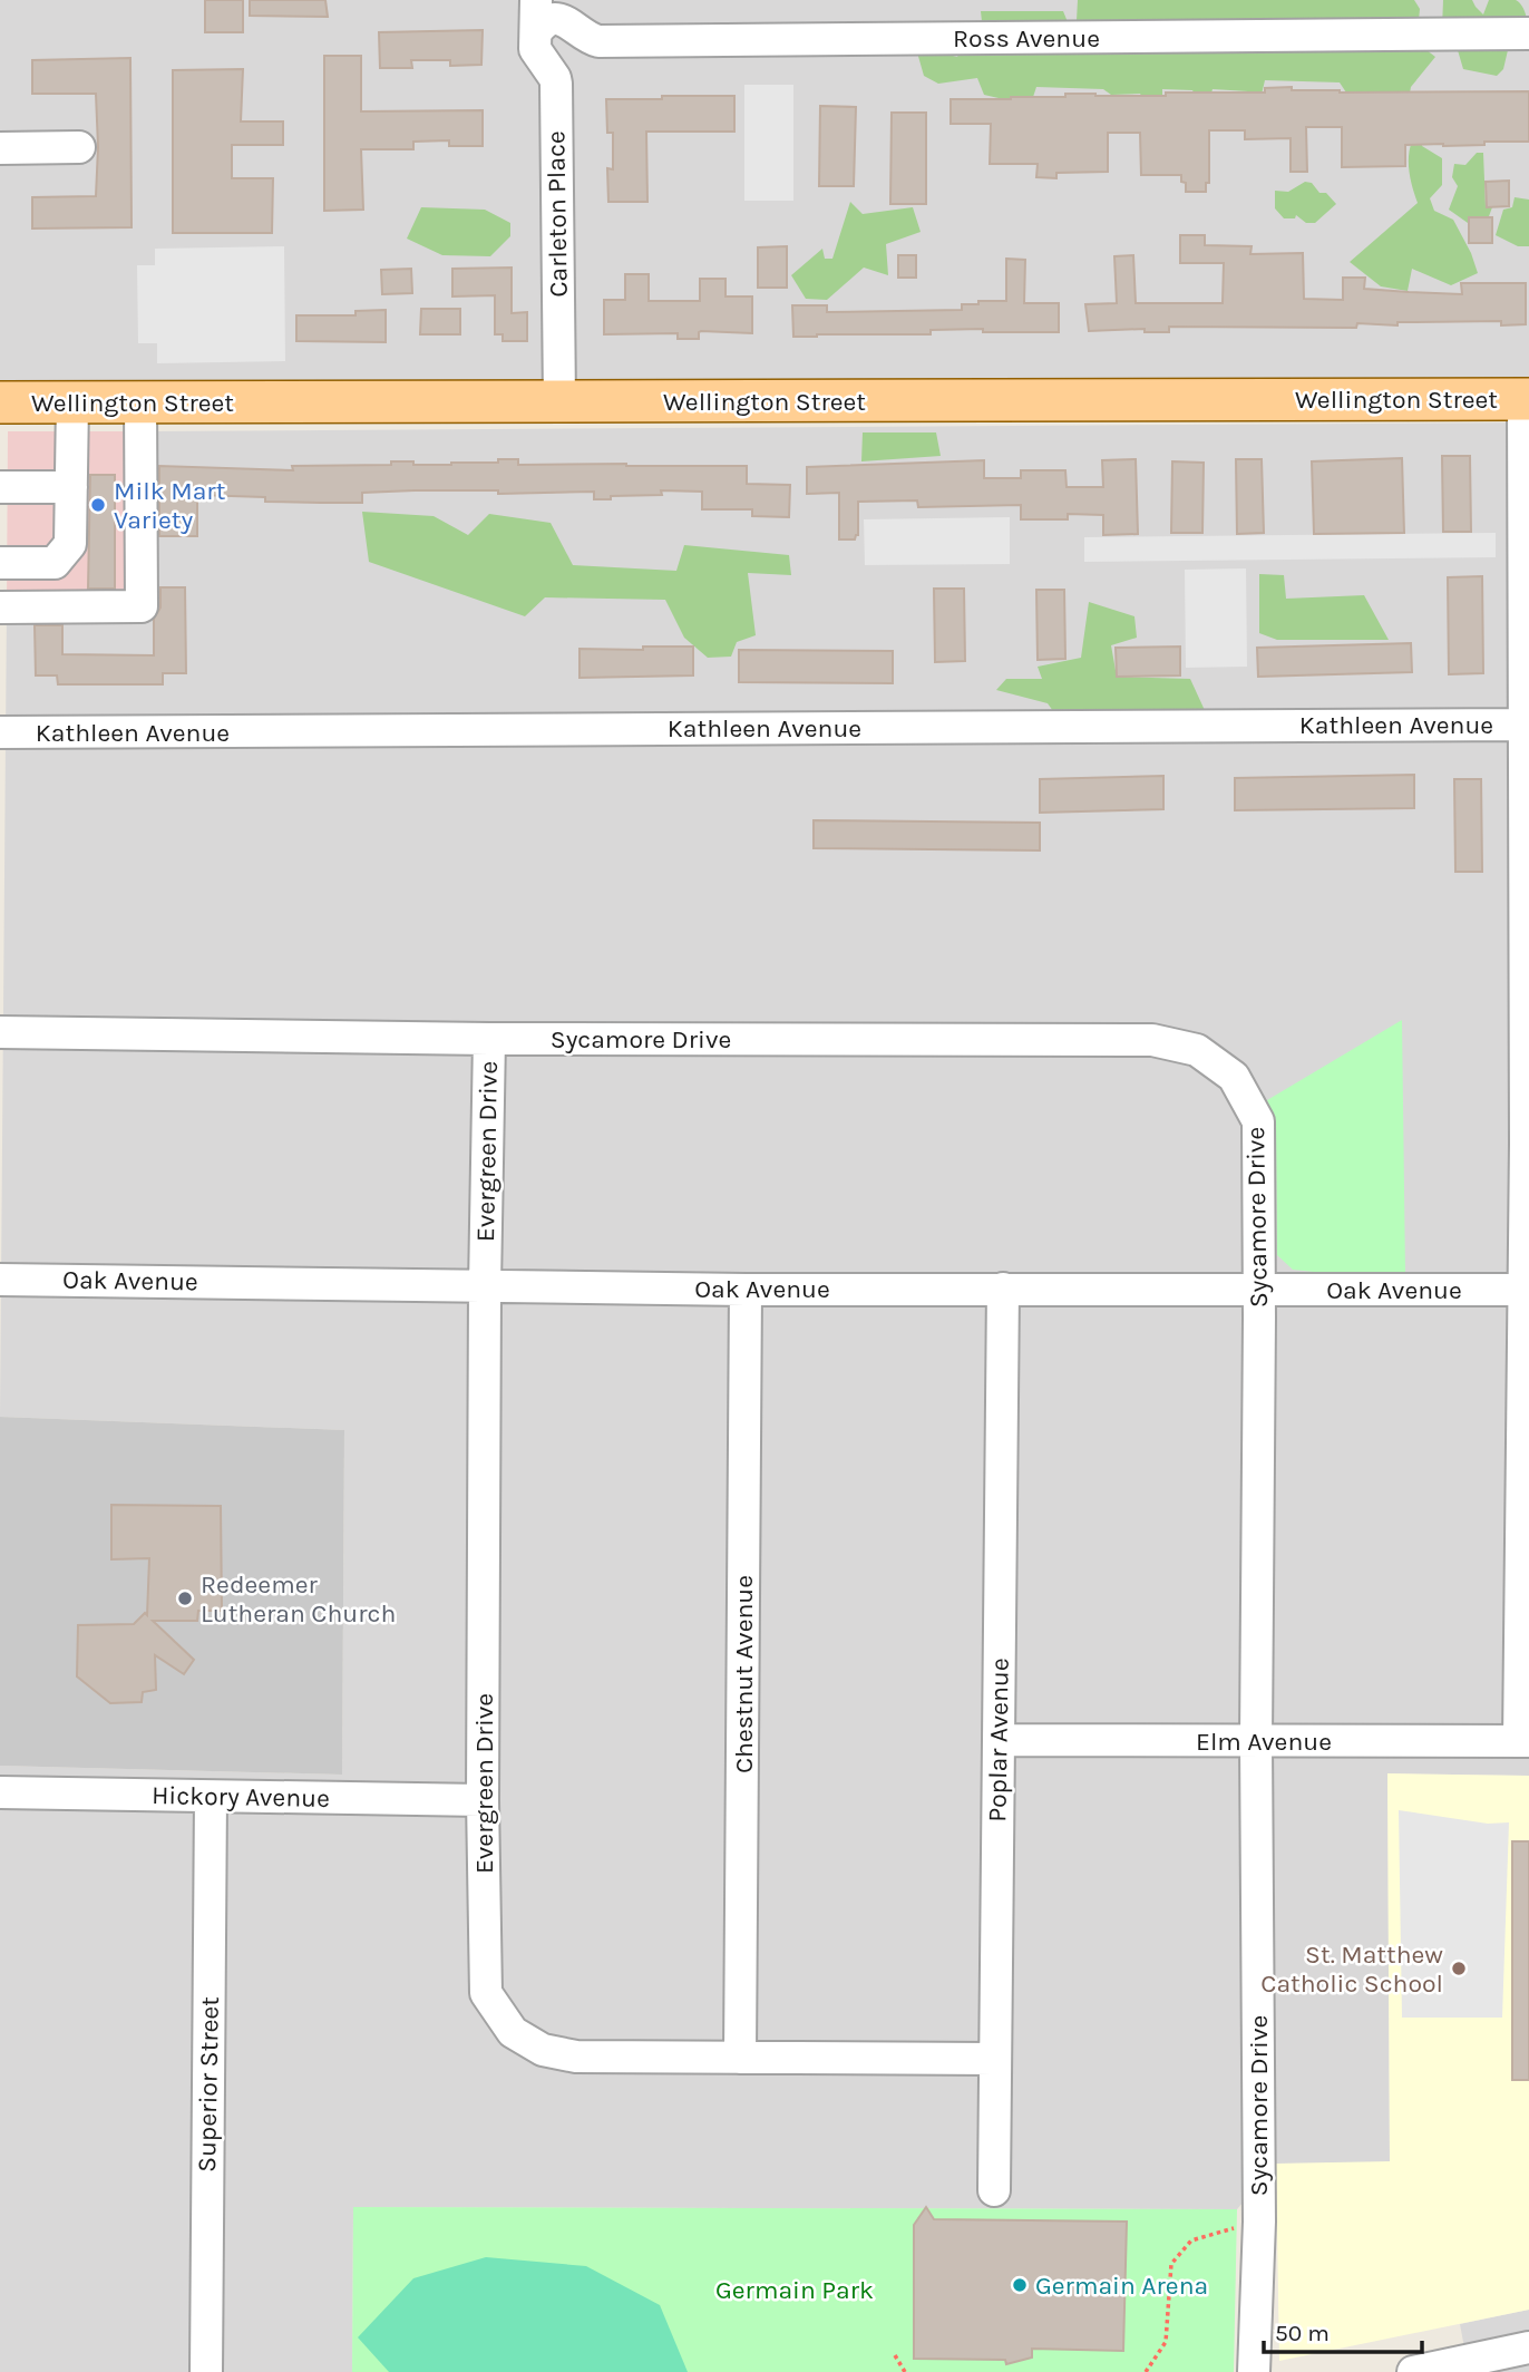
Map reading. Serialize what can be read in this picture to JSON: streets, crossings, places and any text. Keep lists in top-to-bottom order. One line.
{"streets":{"main road":["Wellington Street"],"street":["Ross Avenue","Carleton Place","Kathleen Avenue","Sycamore Drive","Evergreen Drive","Oak Avenue","Chestnut Avenue","Poplar Avenue","Elm Avenue","Hickory Avenue","Superior Street"]},"crossings":[["Ross Avenue","Carleton Place"],["Carleton Place","Wellington Street"],["Sycamore Drive","Evergreen Drive"],["Sycamore Drive","Oak Avenue"],["Sycamore Drive","Elm Avenue"],["Evergreen Drive","Oak Avenue"],["Evergreen Drive","Chestnut Avenue"],["Evergreen Drive","Poplar Avenue"],["Evergreen Drive","Hickory Avenue"],["Oak Avenue","Chestnut Avenue"],["Oak Avenue","Poplar Avenue"],["Poplar Avenue","Elm Avenue"],["Hickory Avenue","Superior Street"]],"parks":["Germain Park"],"places":["Milk Mart Variety","Redeemer Lutheran Church","St. Matthew Catholic School","Germain Arena"],"scale_bar":"50 m"}
